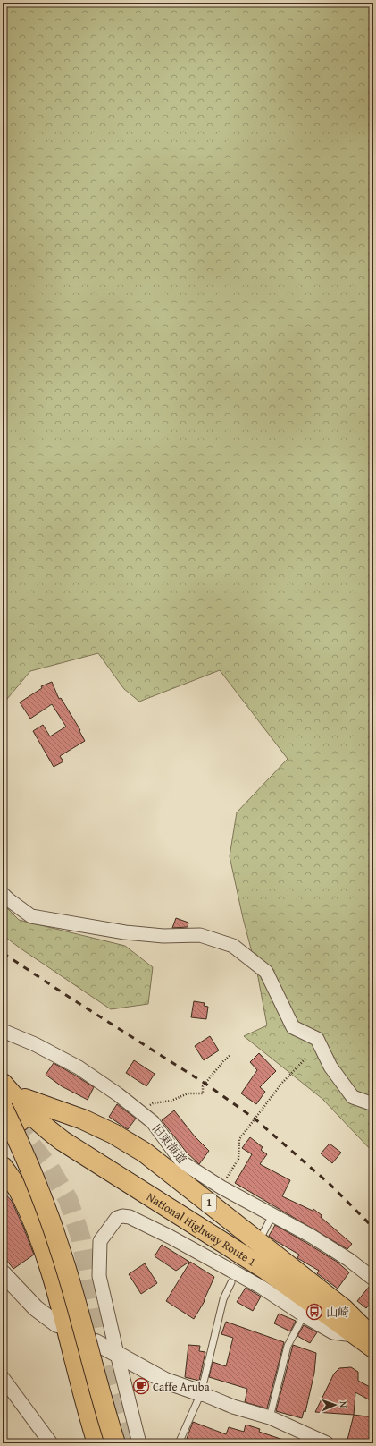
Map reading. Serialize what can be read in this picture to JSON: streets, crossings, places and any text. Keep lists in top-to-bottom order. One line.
{"streets":{"highway":["1","National Highway Route 1"],"street":["旧東海道"]},"crossings":[["1","National Highway Route 1"]],"places":{"bus stop":["山崎"],"cafe":["Caffe Aruba"]},"north":"right"}
